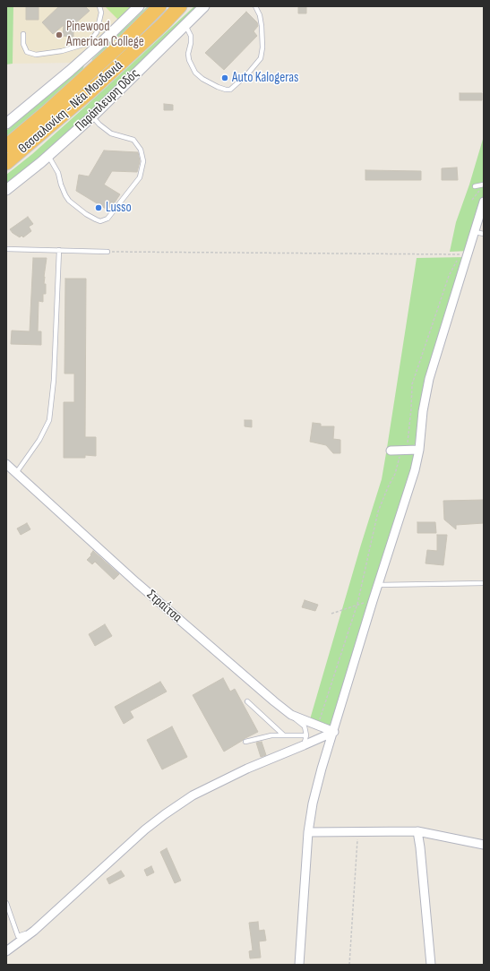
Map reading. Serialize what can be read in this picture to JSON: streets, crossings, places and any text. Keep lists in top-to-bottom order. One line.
{"streets":{"highway":["Θεσσαλονίκη - Νέα Μουδανιά"],"street":["Παράπλευρη Οδός","Στραΐτσα"]},"places":["Pinewood American College","Auto Kalogeras","Lusso"]}
